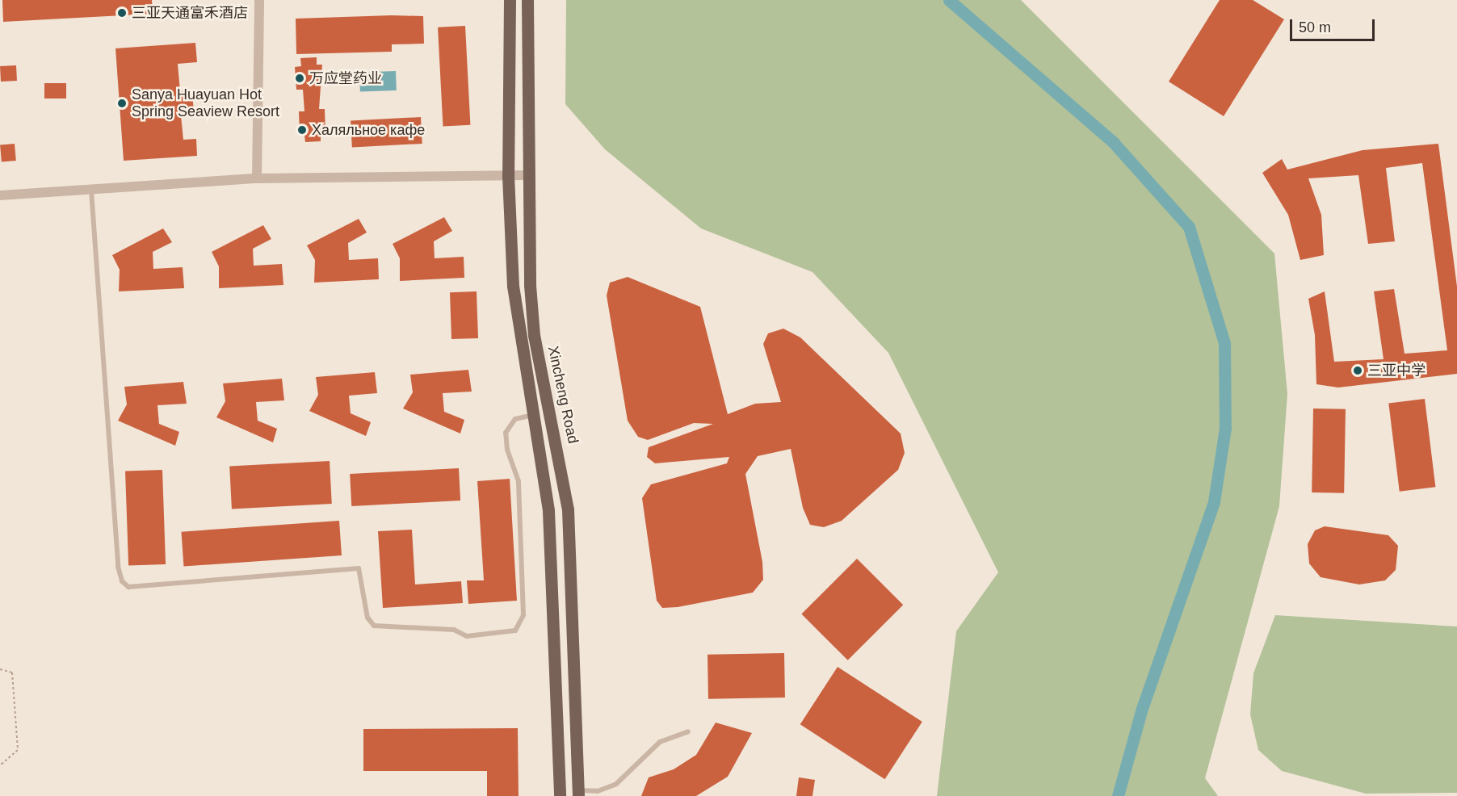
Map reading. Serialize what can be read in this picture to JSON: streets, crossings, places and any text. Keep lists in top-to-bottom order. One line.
{"streets":{"main road":["Xincheng Road"]},"places":["三亚天通富禾酒店","万应堂药业","Sanya Huayuan Hot Spring Seaview Resort","Халяльное кафе","三亚中学"],"scale_bar":"50 m"}
